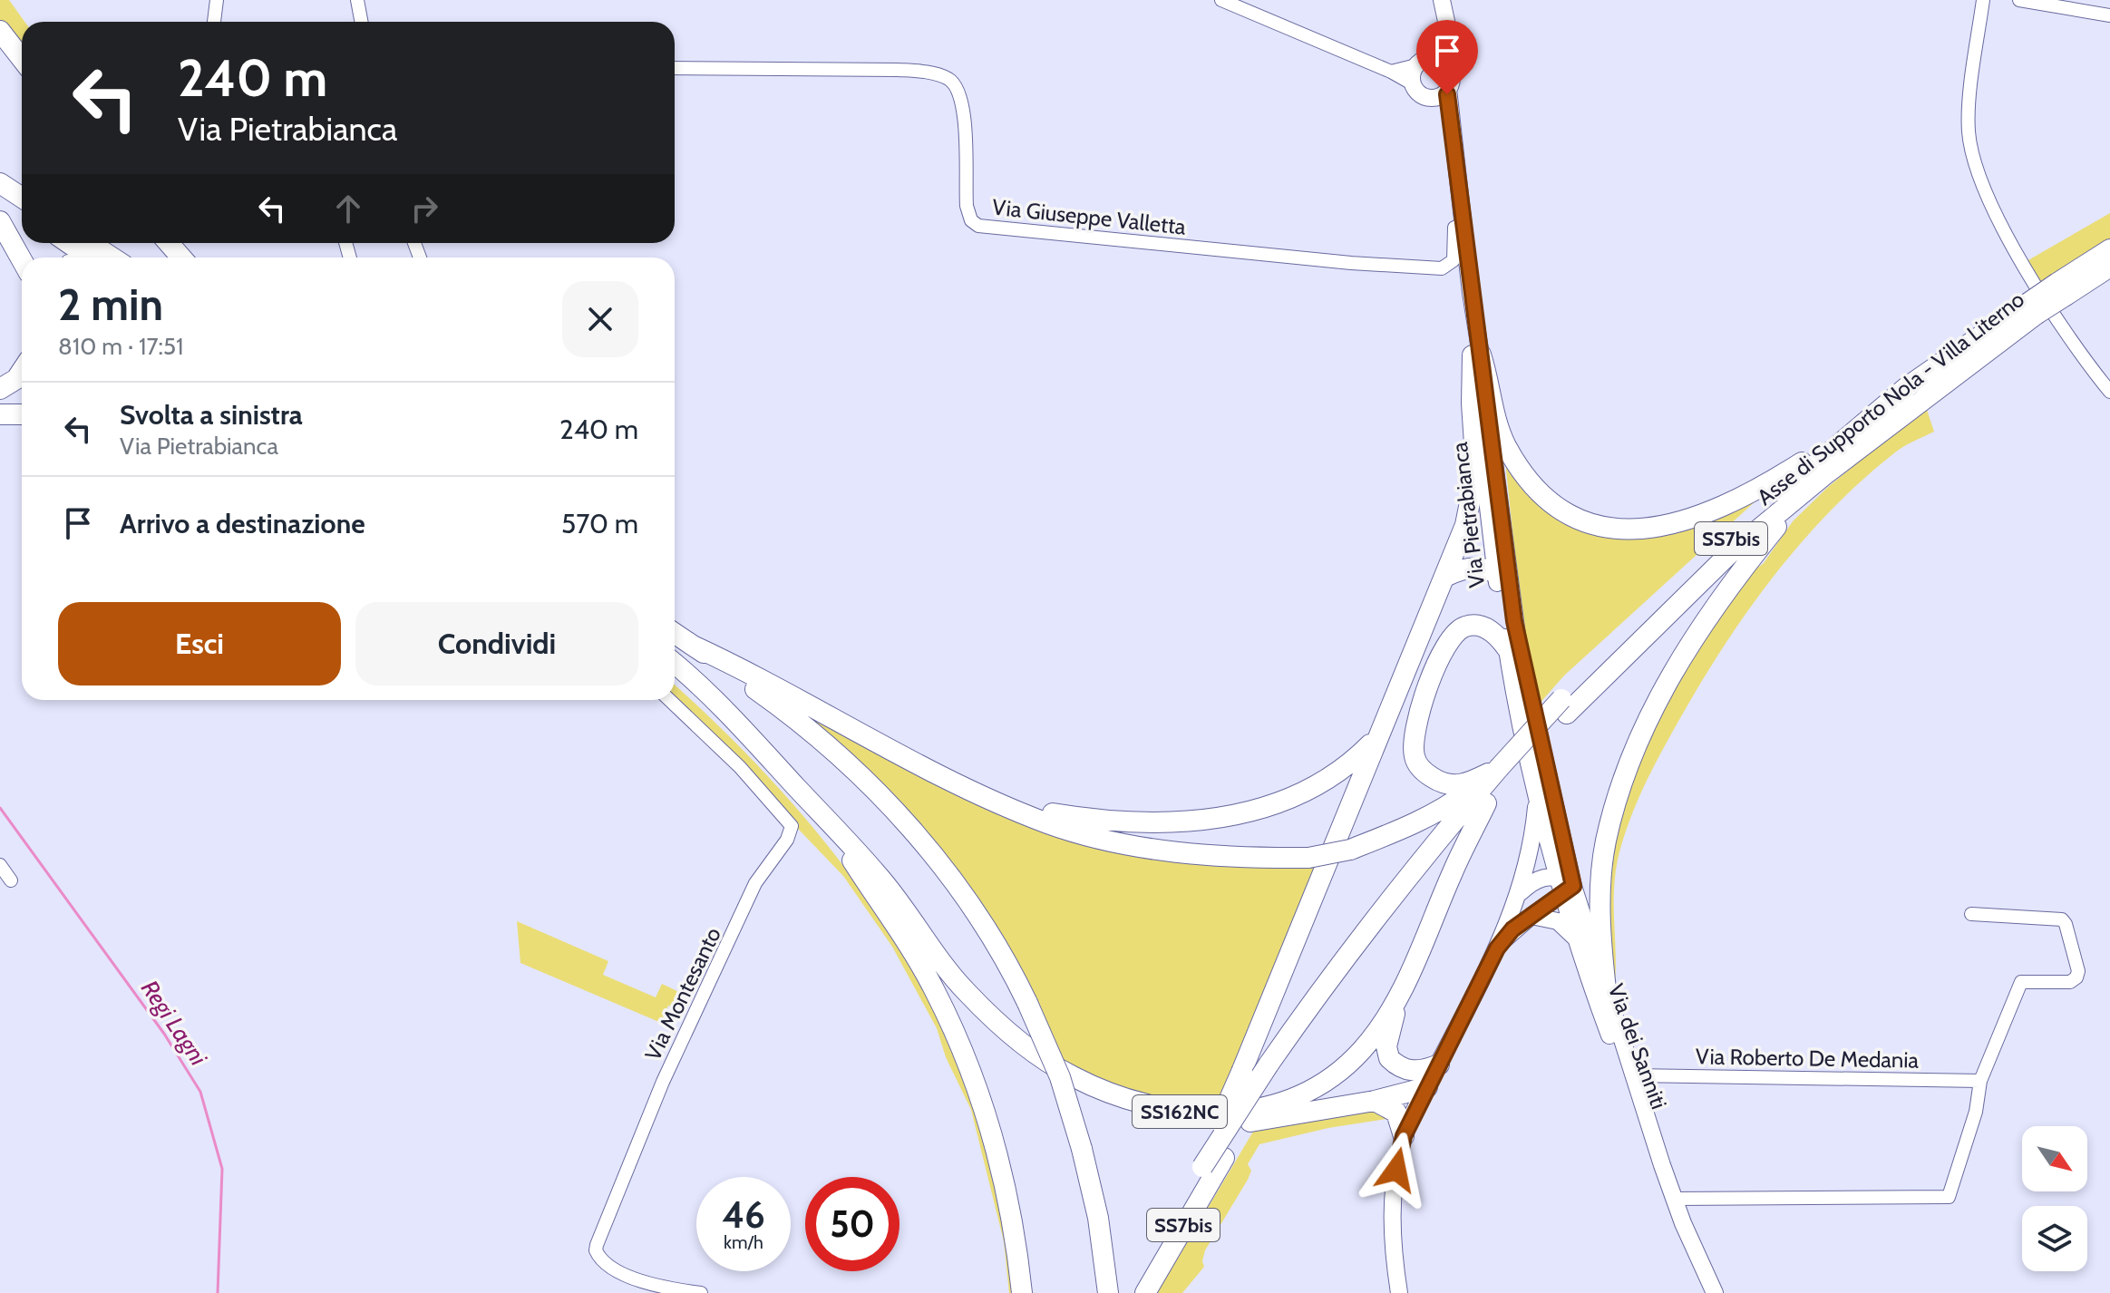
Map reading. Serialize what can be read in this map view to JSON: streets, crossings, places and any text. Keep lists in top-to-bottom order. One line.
{"streets":{"highway":["Asse di Supporto Nola - Villa Literno","SS7bis","SS162NC"],"main road":["Via Pietrabianca","Via dei Sanniti"],"street":["Via Giuseppe Valletta","Via Montesanto","Via Roberto De Medania"]},"crossings":[["Via Giuseppe Valletta","Via Pietrabianca"],["Asse di Supporto Nola - Villa Literno","SS162NC"],["Via Pietrabianca","Via dei Sanniti"],["Via dei Sanniti","Via Roberto De Medania"]],"water":["Regi Lagni"],"north":"bottom right","page":{"turn":["240 m","Via Pietrabianca"],"heading":["2 min","810 m · 17:51"],"list":[{"name":"Svolta a sinistra","note":"Via Pietrabianca","value":"240 m"},{"name":"Arrivo a destinazione","value":"570 m"}],"buttons":["Esci","Condividi"],"speed":"46 km/h","limit":"50"}}
